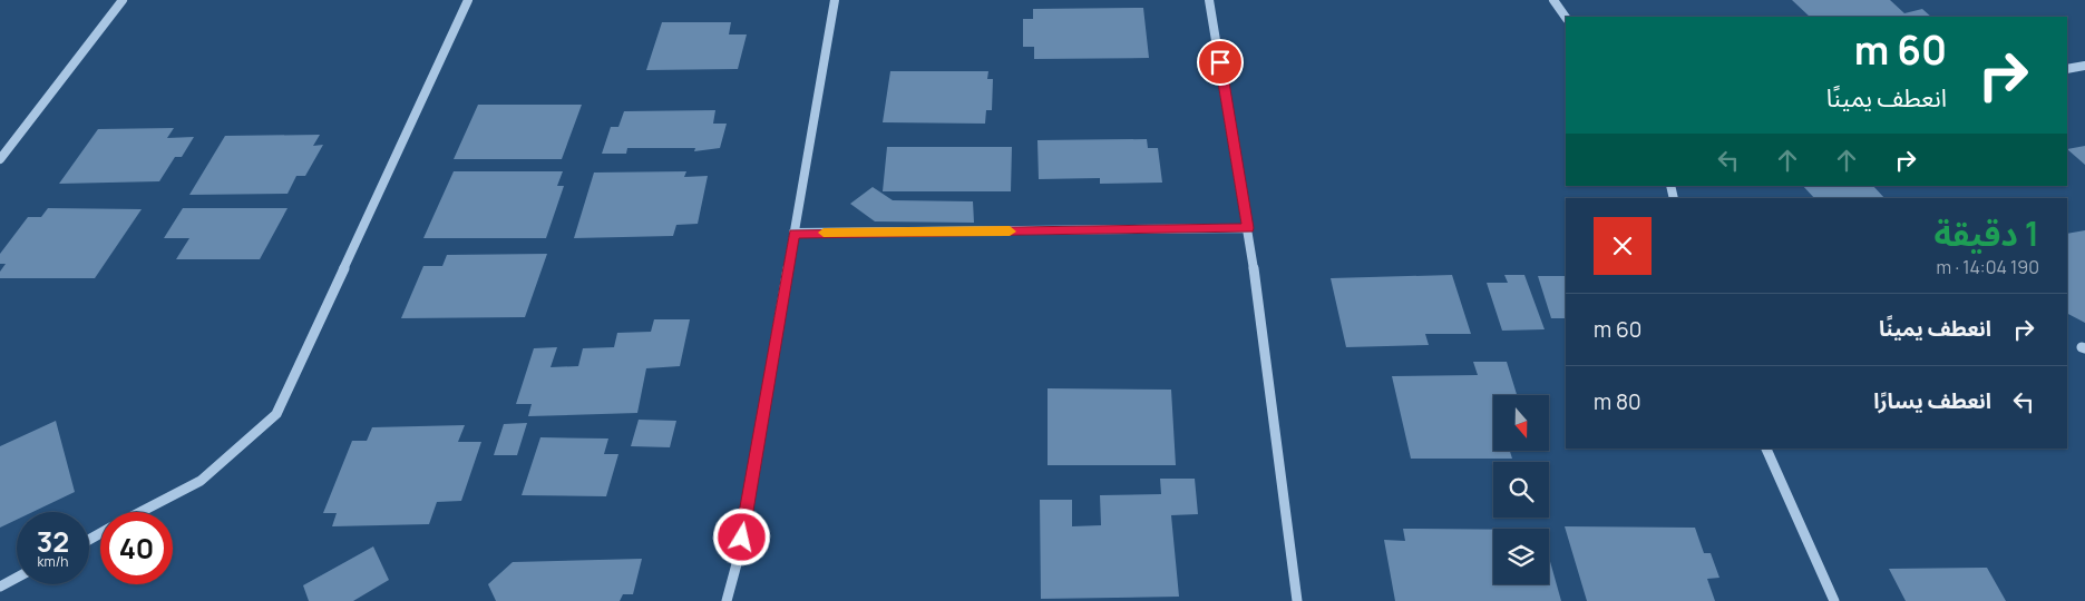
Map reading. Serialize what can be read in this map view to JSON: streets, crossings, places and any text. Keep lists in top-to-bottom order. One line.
{"north":"bottom","page":{"turn":["60 m","انعطف يمينًا"],"heading":["1 دقيقة","190 m · 14:04"],"list":[{"name":"انعطف يمينًا","value":"60 m"},{"name":"انعطف يسارًا","value":"80 m"}],"speed":"32 km/h","limit":"40"}}
